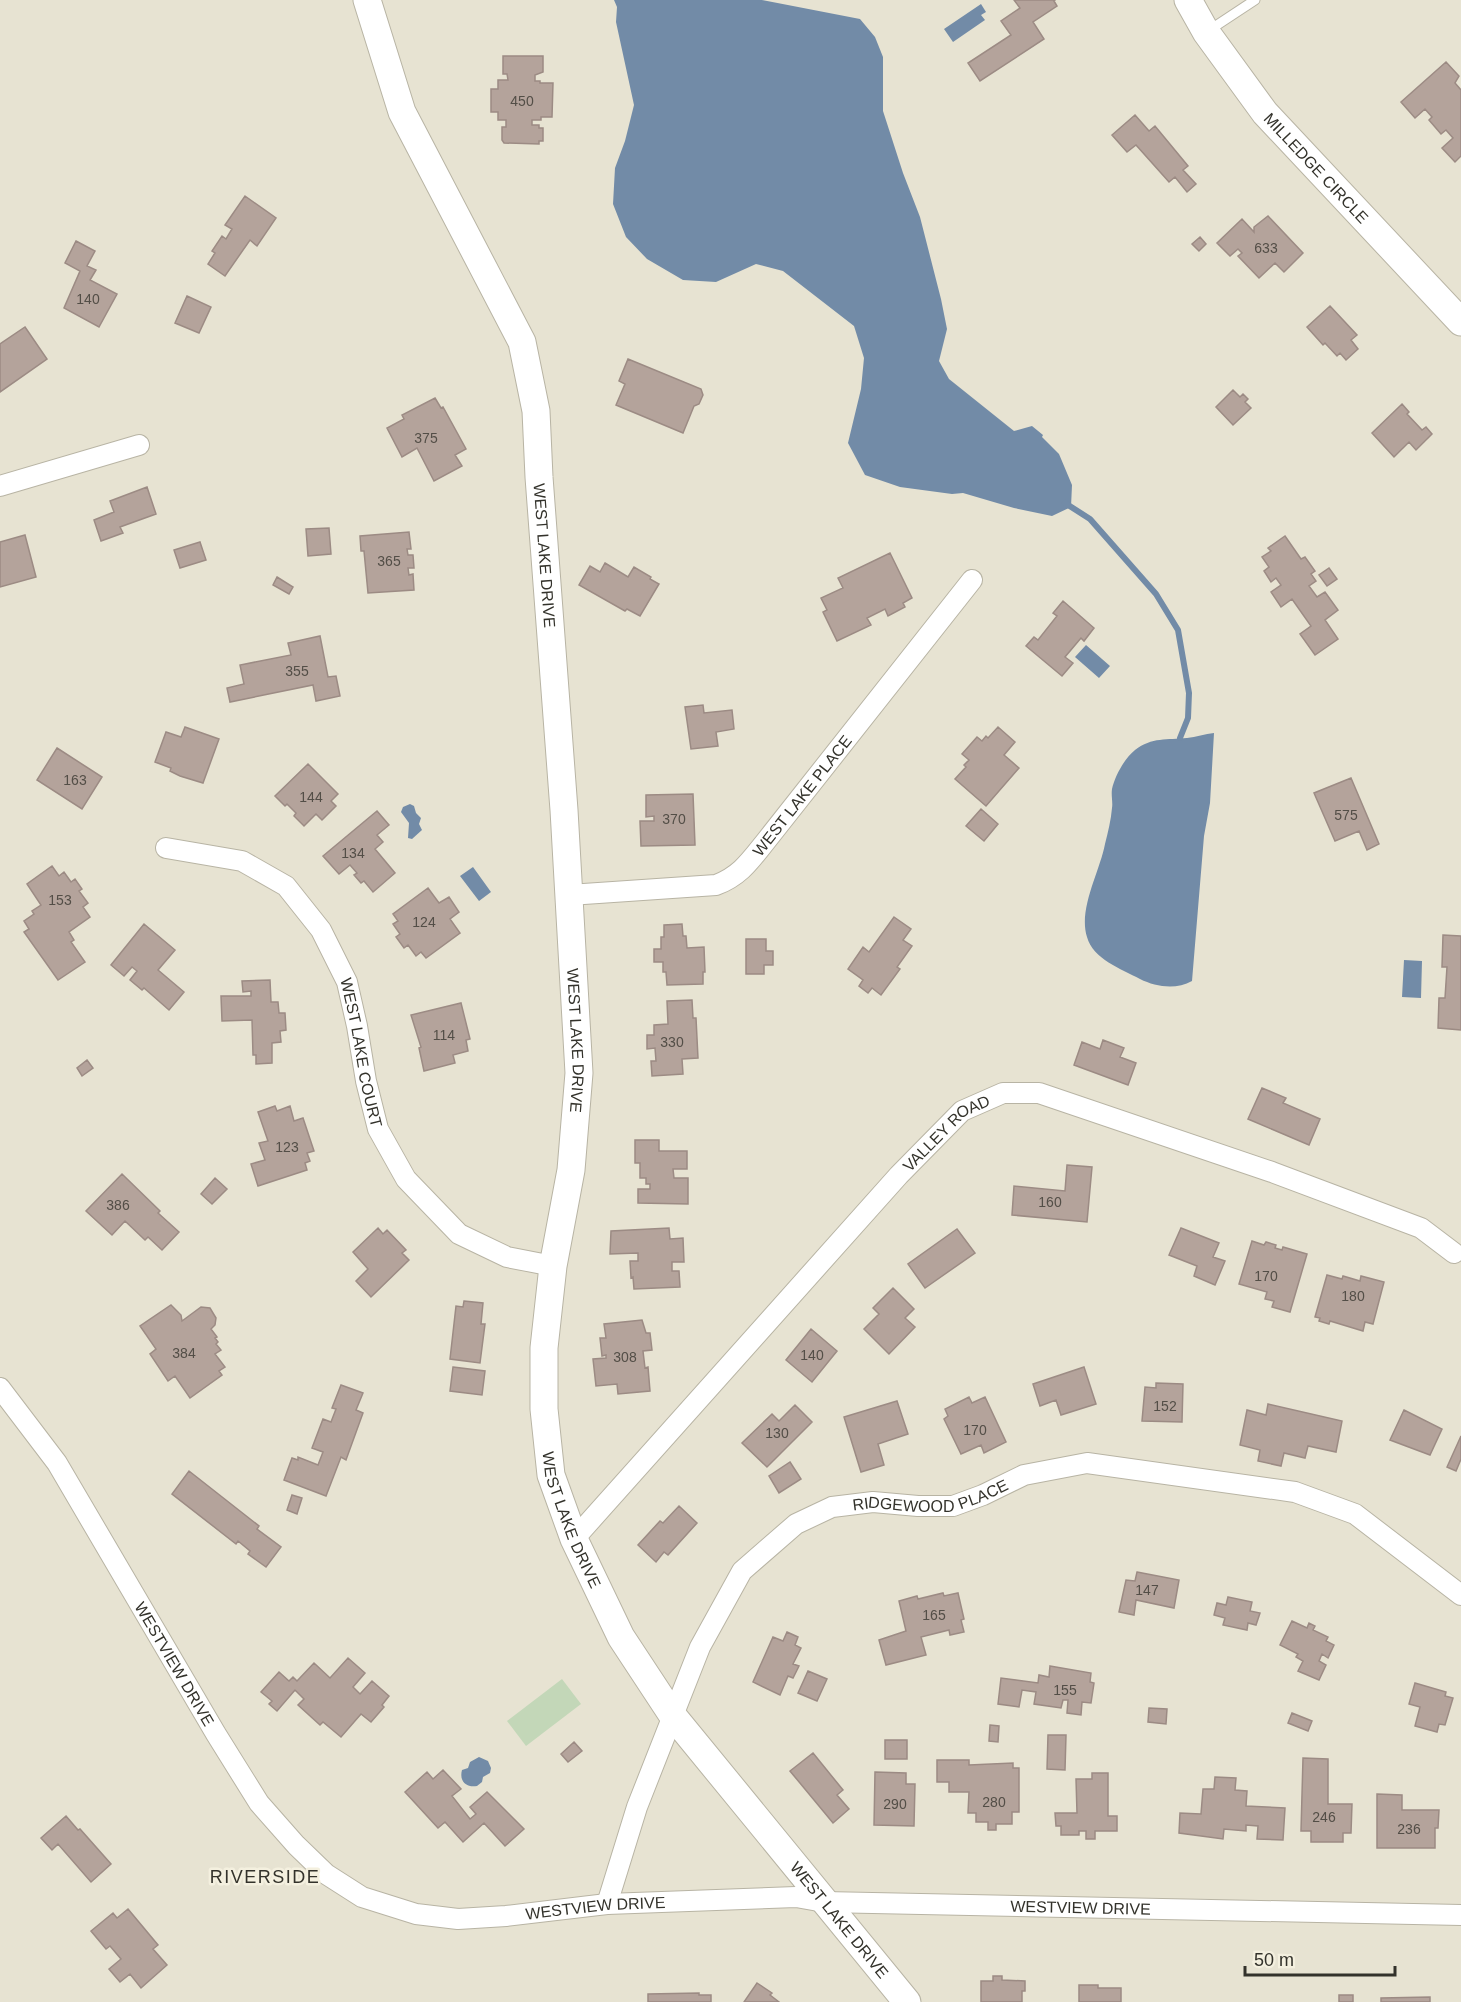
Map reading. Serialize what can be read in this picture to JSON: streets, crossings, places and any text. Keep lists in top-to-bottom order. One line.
{"streets":{"main road":["MILLEDGE CIRCLE","WEST LAKE DRIVE"],"street":["WEST LAKE PLACE","WEST LAKE COURT","VALLEY ROAD","RIDGEWOOD PLACE","WESTVIEW DRIVE"]},"crossings":[["WEST LAKE DRIVE","WEST LAKE PLACE"],["WEST LAKE DRIVE","WEST LAKE COURT"],["WEST LAKE DRIVE","VALLEY ROAD"],["WEST LAKE DRIVE","RIDGEWOOD PLACE"],["WEST LAKE DRIVE","WESTVIEW DRIVE"],["RIDGEWOOD PLACE","WESTVIEW DRIVE"]],"districts":["RIVERSIDE"],"house_numbers":["450","633","140","375","365","355","163","144","575","370","134","153","124","114","330","123","160","386","170","180","384","140","308","152","170","130","147","165","155","280","290","246","236"],"scale_bar":"50 m"}
